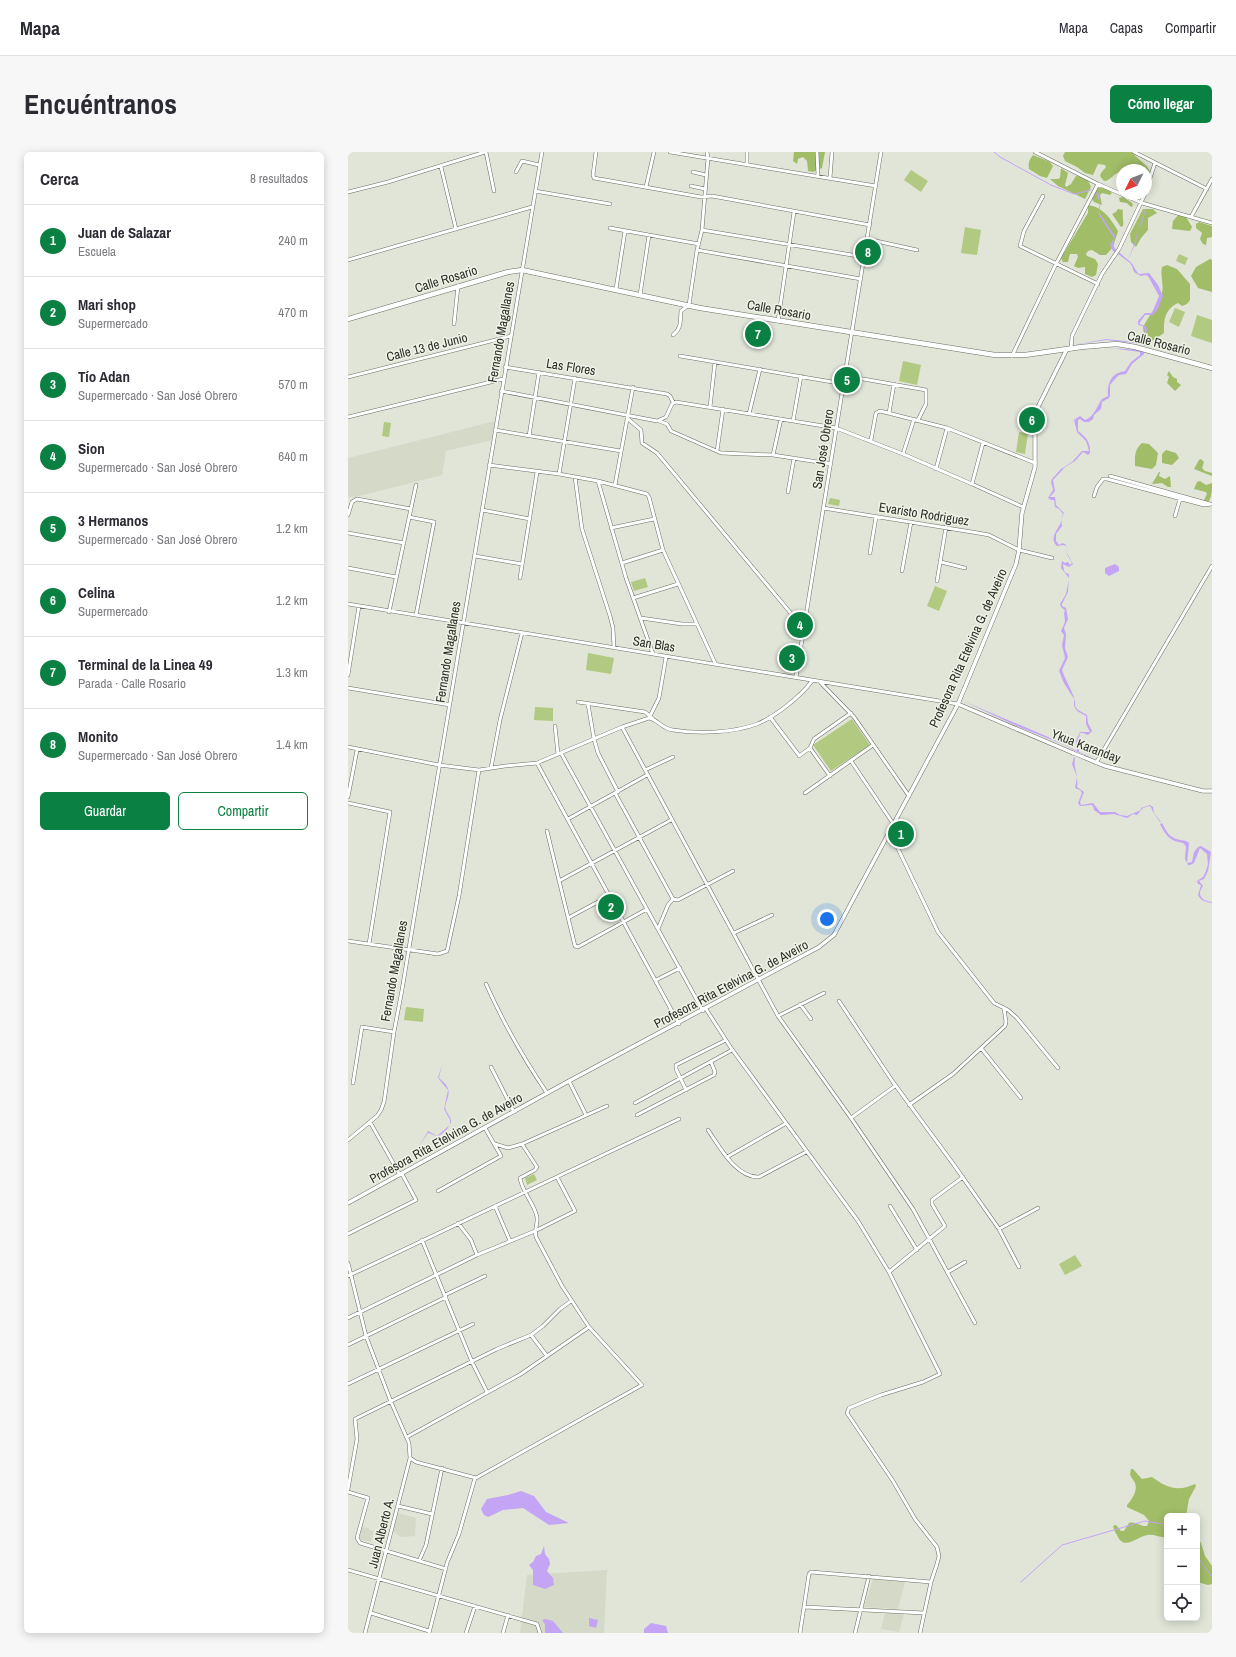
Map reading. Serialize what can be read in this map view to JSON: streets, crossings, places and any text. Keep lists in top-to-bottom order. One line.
{"streets":{"main road":["Calle Rosario"],"street":["Fernando Magallanes","Calle 13 de Junio","Las Flores","San José Obrero","Evaristo Rodriguez","San Blas","Profesora Rita Etelvina G. de Aveiro","Ykua Karanday","Juan Alberto A."]},"crossings":[["Calle Rosario","Fernando Magallanes"],["Calle Rosario","San José Obrero"],["Calle Rosario","Profesora Rita Etelvina G. de Aveiro"],["Fernando Magallanes","Calle 13 de Junio"],["Fernando Magallanes","Las Flores"],["Fernando Magallanes","San Blas"],["San José Obrero","Evaristo Rodriguez"],["San José Obrero","San Blas"],["Evaristo Rodriguez","Profesora Rita Etelvina G. de Aveiro"],["San Blas","Profesora Rita Etelvina G. de Aveiro"],["San Blas","Ykua Karanday"],["Profesora Rita Etelvina G. de Aveiro","Ykua Karanday"]],"north":"bottom left","page":{"header":"Mapa","nav":["Mapa","Capas","Compartir"],"title":"Encuéntranos","buttons":["Cómo llegar",["Guardar","Compartir"]],"heading":["Cerca","8 resultados"],"list":[{"mark":"1","name":"Juan de Salazar","note":"Escuela","value":"240 m"},{"mark":"2","name":"Mari shop","note":"Supermercado","value":"470 m"},{"mark":"3","name":"Tío Adan","note":"Supermercado · San José Obrero","value":"570 m"},{"mark":"4","name":"Sion","note":"Supermercado · San José Obrero","value":"640 m"},{"mark":"5","name":"3 Hermanos","note":"Supermercado · San José Obrero","value":"1.2 km"},{"mark":"6","name":"Celina","note":"Supermercado","value":"1.2 km"},{"mark":"7","name":"Terminal de la Linea 49","note":"Parada · Calle Rosario","value":"1.3 km"},{"mark":"8","name":"Monito","note":"Supermercado · San José Obrero","value":"1.4 km"}],"pins":["8","7","5","6","4","3","1","2"],"map_buttons":["+","−"]}}
